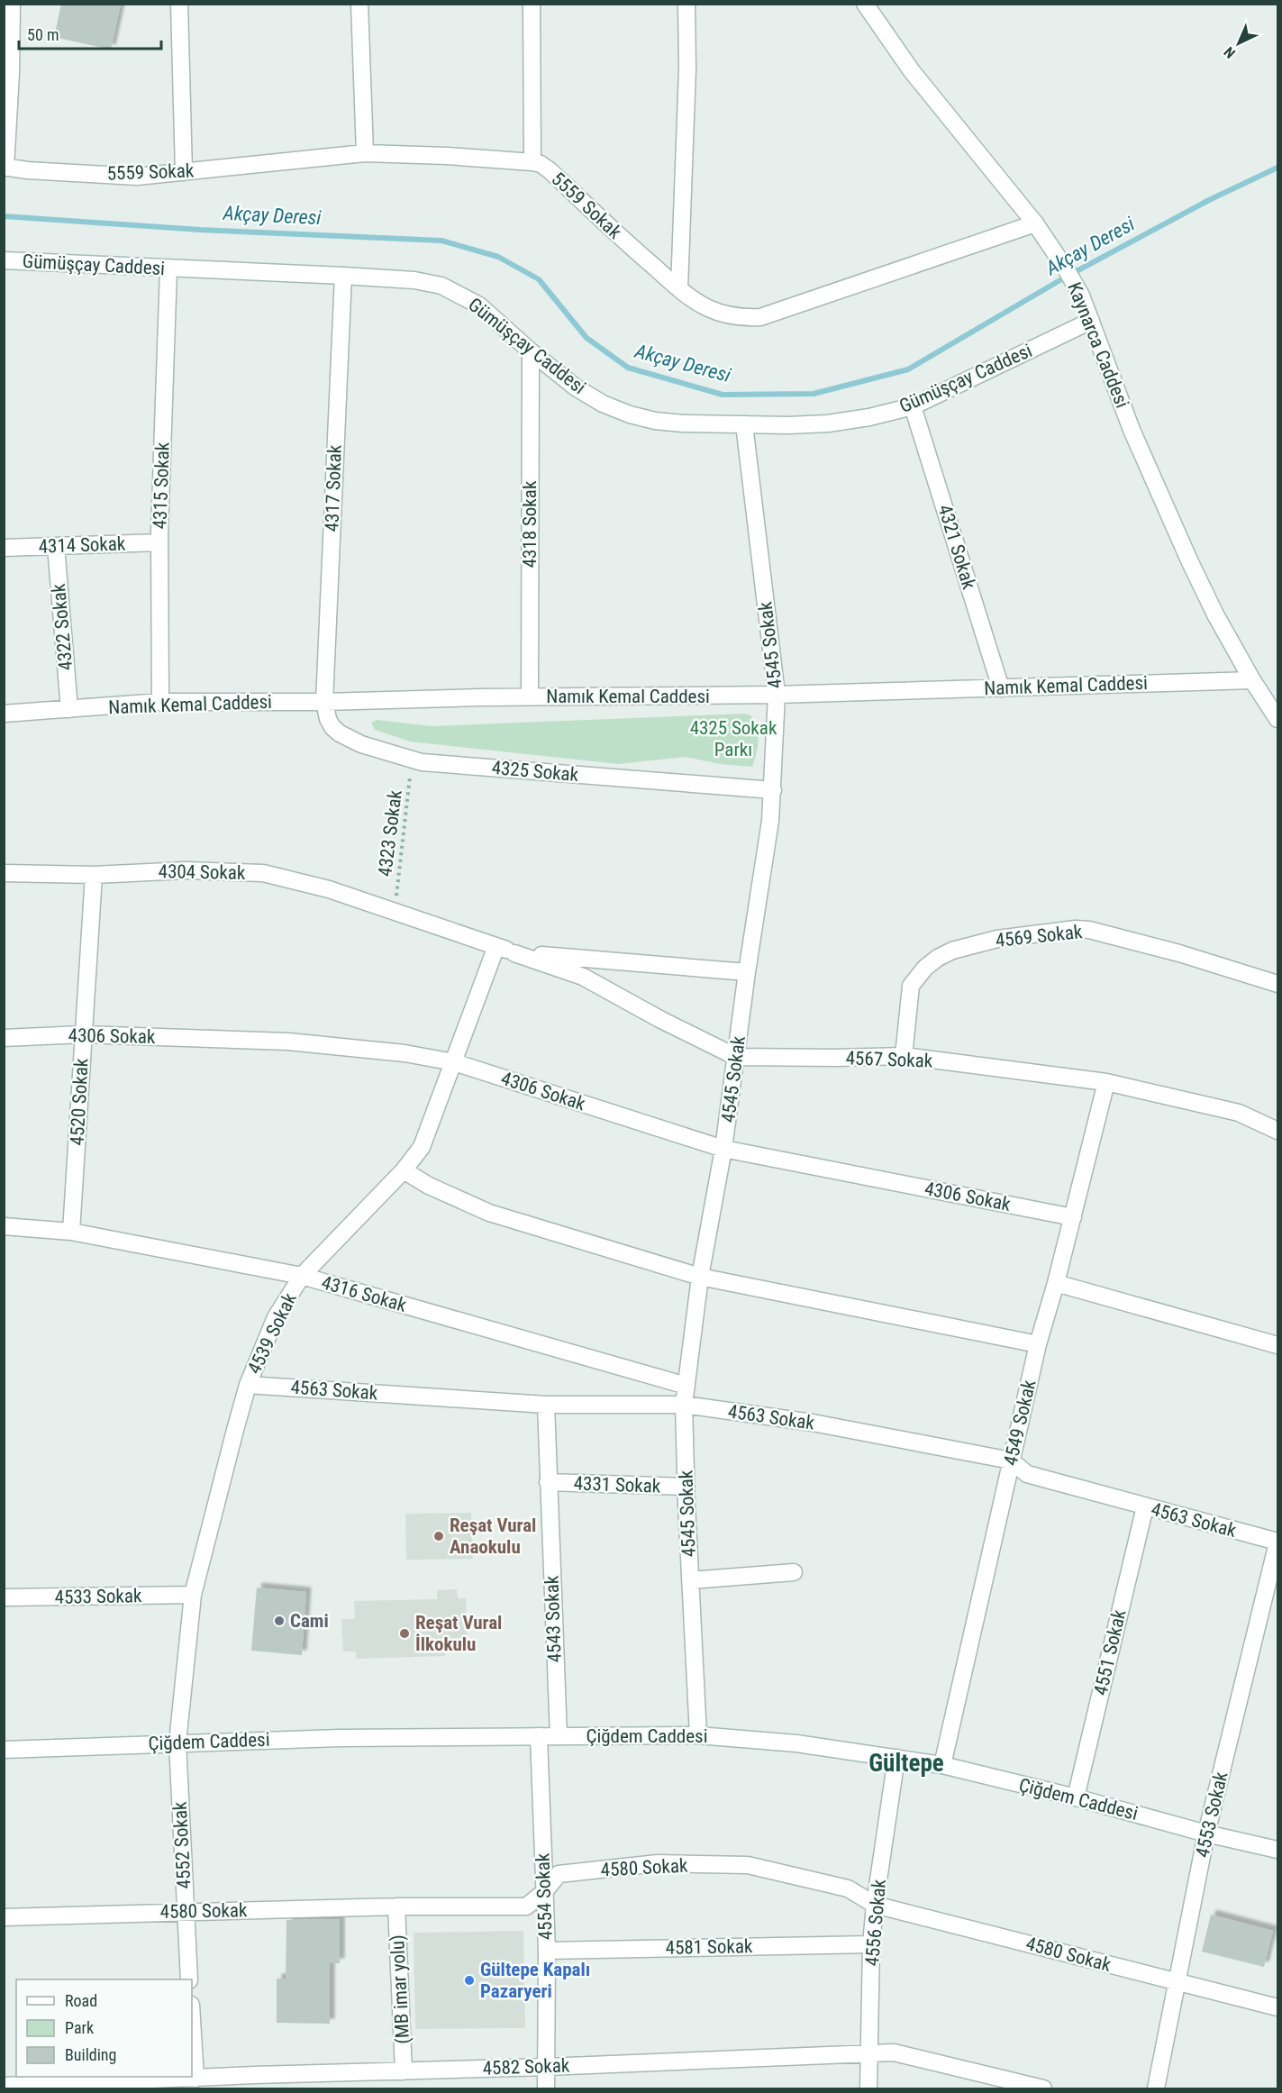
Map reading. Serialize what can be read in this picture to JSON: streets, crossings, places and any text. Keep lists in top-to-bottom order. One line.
{"streets":{"street":["5559 Sokak","Gümüşçay Caddesi","Kaynarca Caddesi","4315 Sokak","4317 Sokak","4318 Sokak","4314 Sokak","4321 Sokak","4322 Sokak","4545 Sokak","Namık Kemal Caddesi","4325 Sokak","4304 Sokak","4569 Sokak","4306 Sokak","4567 Sokak","4520 Sokak","4316 Sokak","4539 Sokak","4563 Sokak","4549 Sokak","4331 Sokak","4533 Sokak","4543 Sokak","4551 Sokak","Çiğdem Caddesi","4553 Sokak","4552 Sokak","4580 Sokak","4554 Sokak","4556 Sokak","4581 Sokak","(MB imar yolu)","4582 Sokak"],"path":["4323 Sokak"]},"crossings":[["5559 Sokak","Kaynarca Caddesi"],["Gümüşçay Caddesi","Kaynarca Caddesi"],["Gümüşçay Caddesi","4315 Sokak"],["Gümüşçay Caddesi","4317 Sokak"],["Gümüşçay Caddesi","4318 Sokak"],["Gümüşçay Caddesi","4321 Sokak"],["Gümüşçay Caddesi","4545 Sokak"],["Kaynarca Caddesi","Namık Kemal Caddesi"],["4315 Sokak","4314 Sokak"],["4315 Sokak","Namık Kemal Caddesi"],["4317 Sokak","Namık Kemal Caddesi"],["4317 Sokak","4325 Sokak"],["4318 Sokak","Namık Kemal Caddesi"],["4314 Sokak","4322 Sokak"],["4321 Sokak","Namık Kemal Caddesi"],["4322 Sokak","Namık Kemal Caddesi"],["4545 Sokak","Namık Kemal Caddesi"],["4545 Sokak","4325 Sokak"],["4545 Sokak","4306 Sokak"],["4545 Sokak","4567 Sokak"],["4545 Sokak","4316 Sokak"],["4545 Sokak","4563 Sokak"],["4545 Sokak","4331 Sokak"],["4545 Sokak","Çiğdem Caddesi"],["Namık Kemal Caddesi","4325 Sokak"],["4325 Sokak","4323 Sokak"],["4323 Sokak","4304 Sokak"],["4304 Sokak","4567 Sokak"],["4304 Sokak","4520 Sokak"],["4304 Sokak","4539 Sokak"],["4569 Sokak","4567 Sokak"],["4306 Sokak","4520 Sokak"],["4306 Sokak","4539 Sokak"],["4306 Sokak","4549 Sokak"],["4567 Sokak","4549 Sokak"],["4520 Sokak","4316 Sokak"],["4316 Sokak","4539 Sokak"],["4539 Sokak","4563 Sokak"],["4539 Sokak","4533 Sokak"],["4539 Sokak","Çiğdem Caddesi"],["4539 Sokak","4552 Sokak"],["4563 Sokak","4549 Sokak"],["4563 Sokak","4543 Sokak"],["4563 Sokak","4551 Sokak"],["4563 Sokak","4553 Sokak"],["4549 Sokak","Çiğdem Caddesi"],["4331 Sokak","4543 Sokak"],["4543 Sokak","Çiğdem Caddesi"],["4551 Sokak","Çiğdem Caddesi"],["Çiğdem Caddesi","4553 Sokak"],["Çiğdem Caddesi","4552 Sokak"],["Çiğdem Caddesi","4554 Sokak"],["Çiğdem Caddesi","4556 Sokak"],["4553 Sokak","4580 Sokak"],["4552 Sokak","4580 Sokak"],["4580 Sokak","4554 Sokak"],["4580 Sokak","4556 Sokak"],["4580 Sokak","(MB imar yolu)"],["4554 Sokak","4581 Sokak"],["4554 Sokak","4582 Sokak"],["4556 Sokak","4581 Sokak"],["4556 Sokak","4582 Sokak"],["(MB imar yolu)","4582 Sokak"]],"districts":["Gültepe"],"water":["Akçay Deresi"],"parks":["4325 Sokak Parkı"],"places":["Reşat Vural Anaokulu","Cami","Reşat Vural İlkokulu","Gültepe Kapalı Pazaryeri"],"legend":["Road","Park","Building"],"scale_bar":"50 m","north":"bottom left"}
